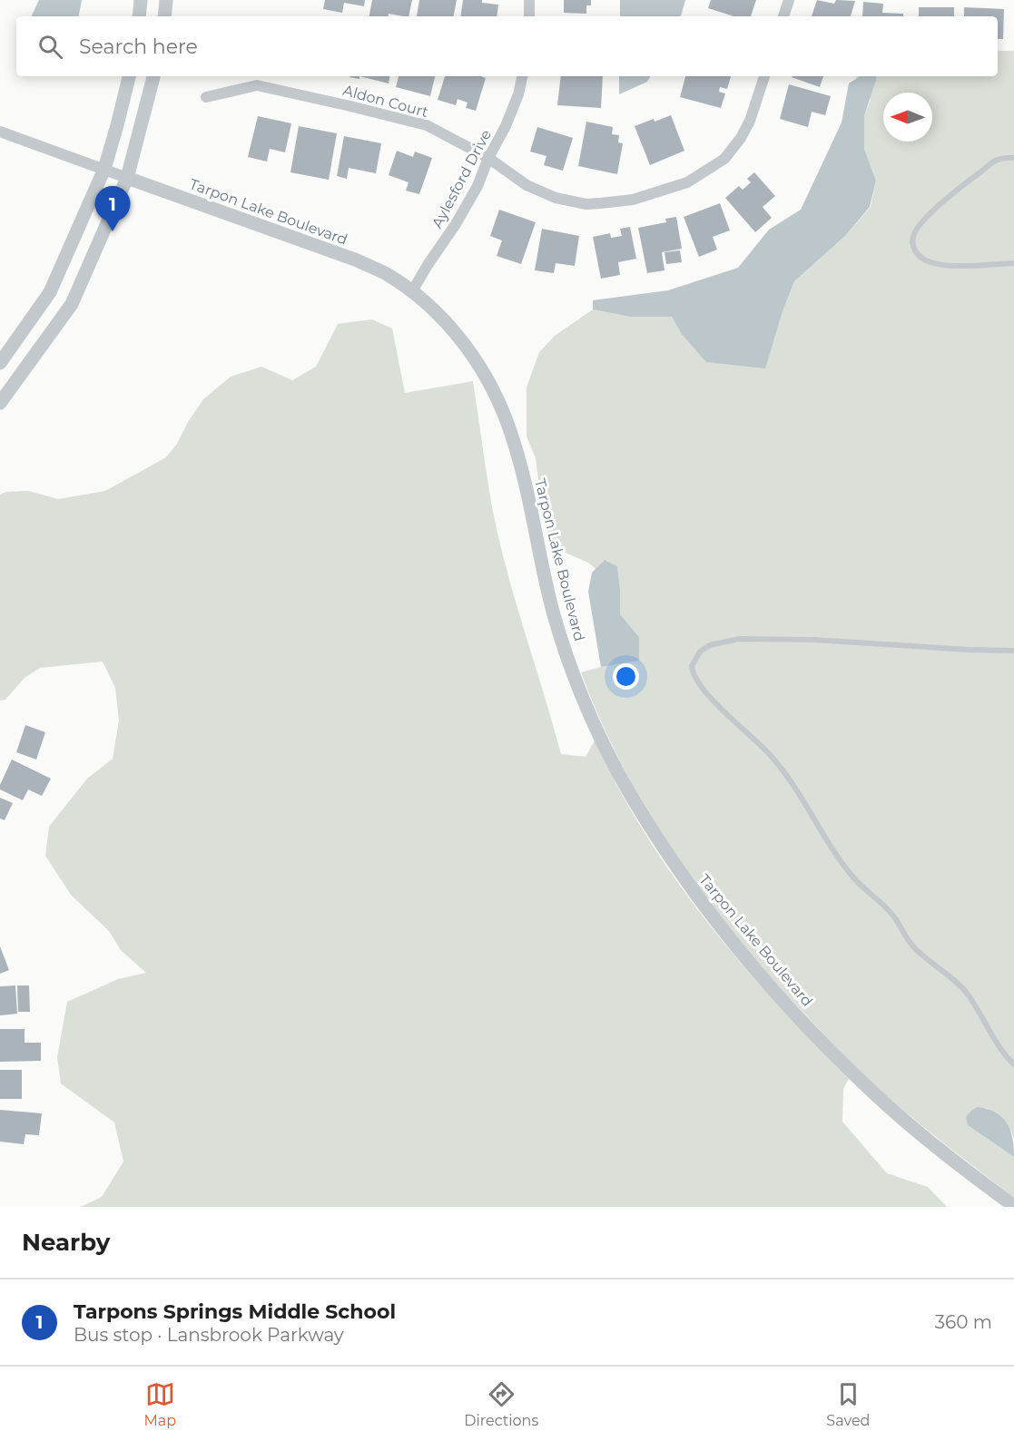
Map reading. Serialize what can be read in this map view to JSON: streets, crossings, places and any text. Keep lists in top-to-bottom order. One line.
{"streets":{"street":["Aldon Court","Aylesford Drive","Tarpon Lake Boulevard"]},"crossings":[["Aldon Court","Aylesford Drive"],["Aylesford Drive","Tarpon Lake Boulevard"]],"north":"left","page":{"search":"Search here","pins":"1","heading":"Nearby","list":[{"mark":"1","name":"Tarpons Springs Middle School","note":"Bus stop · Lansbrook Parkway","value":"360 m"}],"nav":["Map","Directions","Saved"]}}
